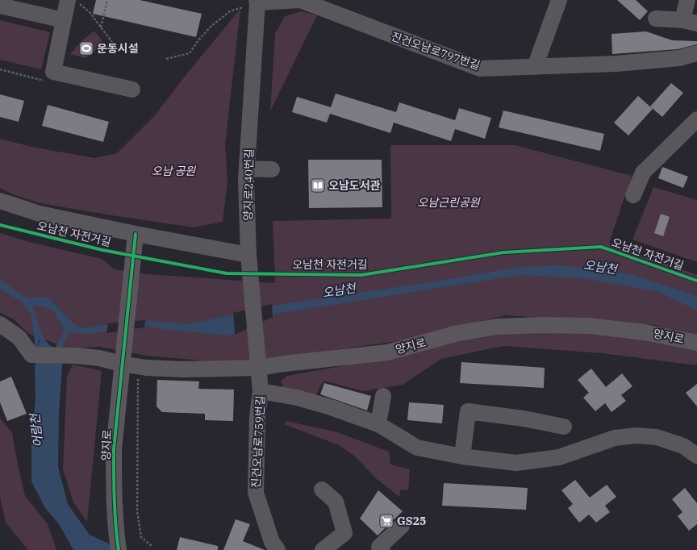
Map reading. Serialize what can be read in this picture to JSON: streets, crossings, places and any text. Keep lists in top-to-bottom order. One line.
{"streets":{"street":["진건오남로797번길","양지로240번길","양지로","진건오남로759번길"],"cycle path":["오남천 자전거길"]},"crossings":[["진건오남로797번길","양지로240번길"],["양지로240번길","진건오남로759번길"],["양지로","진건오남로759번길"]],"water":["오남천","어람천"],"parks":["오남 공원","오남근린공원"],"places":{"sports":["운동시설"],"library":["오남도서관"],"supermarket":["GS25"]}}
